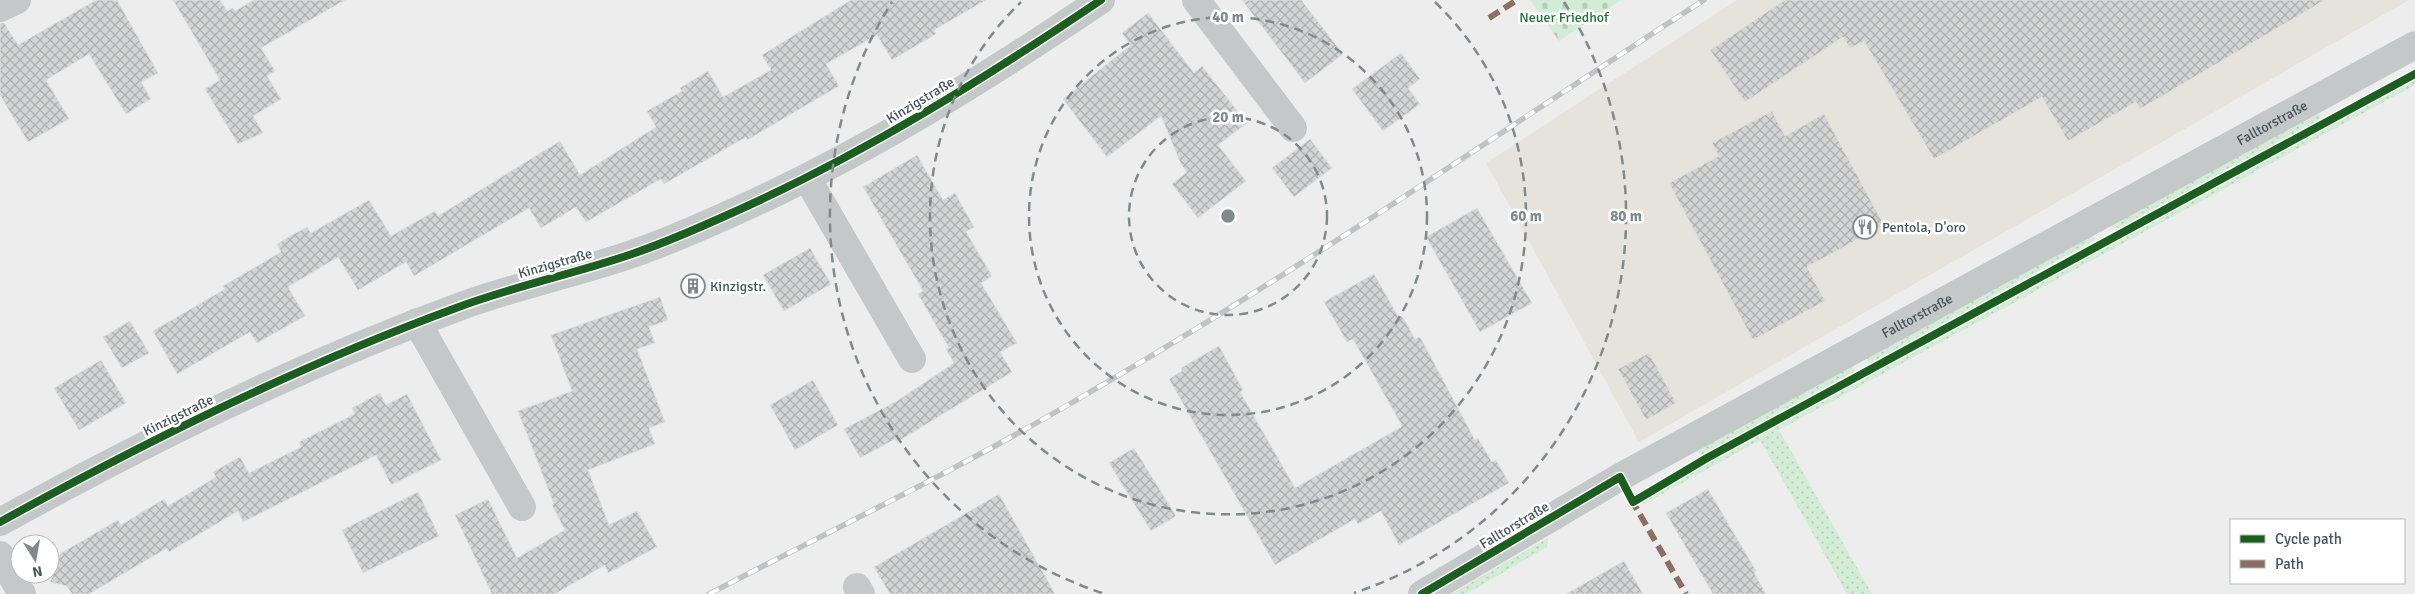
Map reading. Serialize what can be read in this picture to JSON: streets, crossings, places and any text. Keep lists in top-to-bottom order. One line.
{"streets":{"street":["Kinzigstraße","Falltorstraße"]},"parks":["Neuer Friedhof"],"places":{"restaurant":["Pentola, D'oro"],"building":["Kinzigstr."]},"legend":["Cycle path","Path"],"north":"bottom","rings":["40 m","20 m","60 m","80 m"]}
